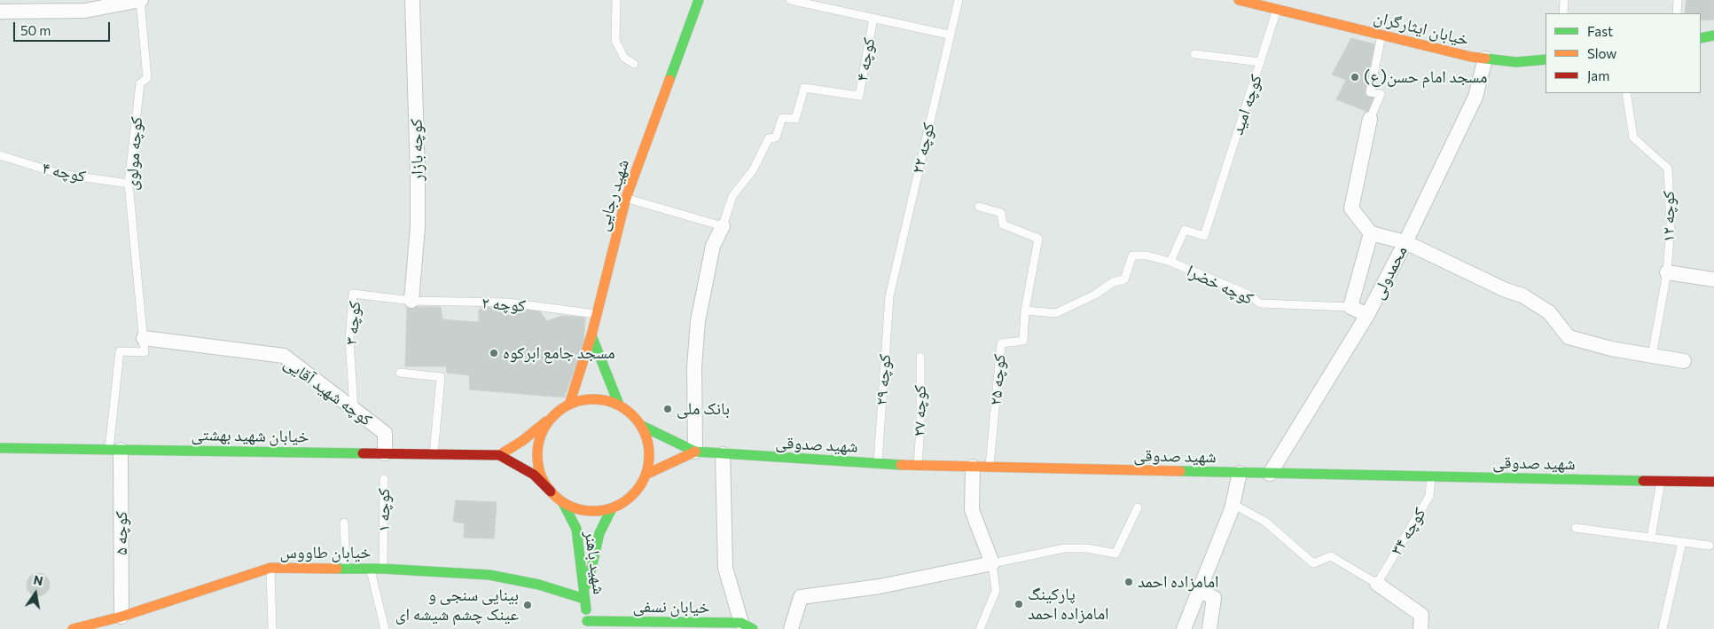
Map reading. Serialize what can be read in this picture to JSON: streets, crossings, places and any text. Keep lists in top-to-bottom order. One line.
{"streets":{"main road":["خیابان ایثارگران","شهید رجایی","خیابان شهید بهشتی","شهید صدوقی","خیابان طاووس","شهید باهنر","خیابان نسفی"],"street":["کوچه بازار","محمدولی","کوچه شهید آقایی","کوچه ۵"],"lane":["کوچه ۴","کوچه امید","کوچه ۲۲","کوچه مولوی","کوچه ۱۲","کوچه خضرا","کوچه ۲","کوچه ۳","کوچه ۲۹","کوچه ۲۵","کوچه ۲۷","کوچه ۱","کوچه ۳۴"]},"crossings":[["خیابان ایثارگران","کوچه امید"],["خیابان ایثارگران","محمدولی"],["کوچه ۴","کوچه مولوی"],["کوچه امید","کوچه خضرا"],["کوچه ۲۲","کوچه ۲۹"],["کوچه بازار","کوچه ۲"],["کوچه بازار","کوچه ۳"],["کوچه مولوی","کوچه شهید آقایی"],["شهید رجایی","کوچه ۲"],["شهید رجایی","شهید صدوقی"],["شهید رجایی","شهید باهنر"],["محمدولی","شهید صدوقی"],["کوچه خضرا","کوچه ۲۵"],["کوچه ۲","کوچه ۳"],["کوچه ۳","کوچه شهید آقایی"],["کوچه ۲۹","شهید صدوقی"],["کوچه ۲۵","شهید صدوقی"],["کوچه شهید آقایی","خیابان شهید بهشتی"],["کوچه ۲۷","شهید صدوقی"],["خیابان شهید بهشتی","کوچه ۵"],["شهید صدوقی","کوچه ۳۴"],["شهید صدوقی","شهید باهنر"],["کوچه ۱","خیابان طاووس"],["کوچه ۵","خیابان طاووس"],["خیابان طاووس","شهید باهنر"],["شهید باهنر","خیابان نسفی"]],"places":["مسجد امام حسن(ع)","مسجد جامع ابرکوه","بانک ملی","امامزاده احمد","پارکینگ امامزاده احمد","بینایی سنجی و عینک چشم شیشه ای"],"legend":["Fast","Slow","Jam"],"scale_bar":"50 m","north":"top"}
